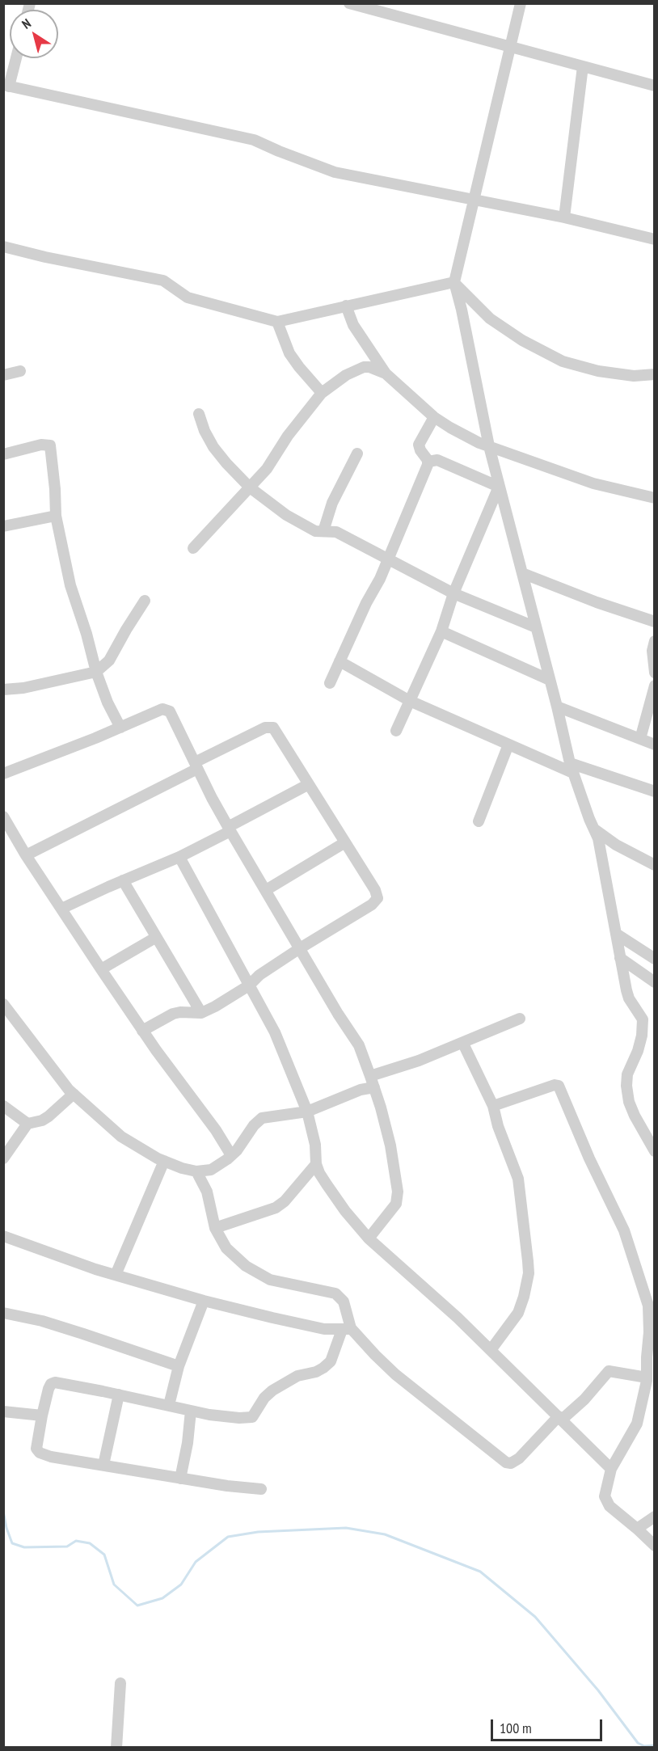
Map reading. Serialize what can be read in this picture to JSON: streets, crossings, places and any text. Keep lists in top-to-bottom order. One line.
{"scale_bar":"100 m","north":"top left"}
